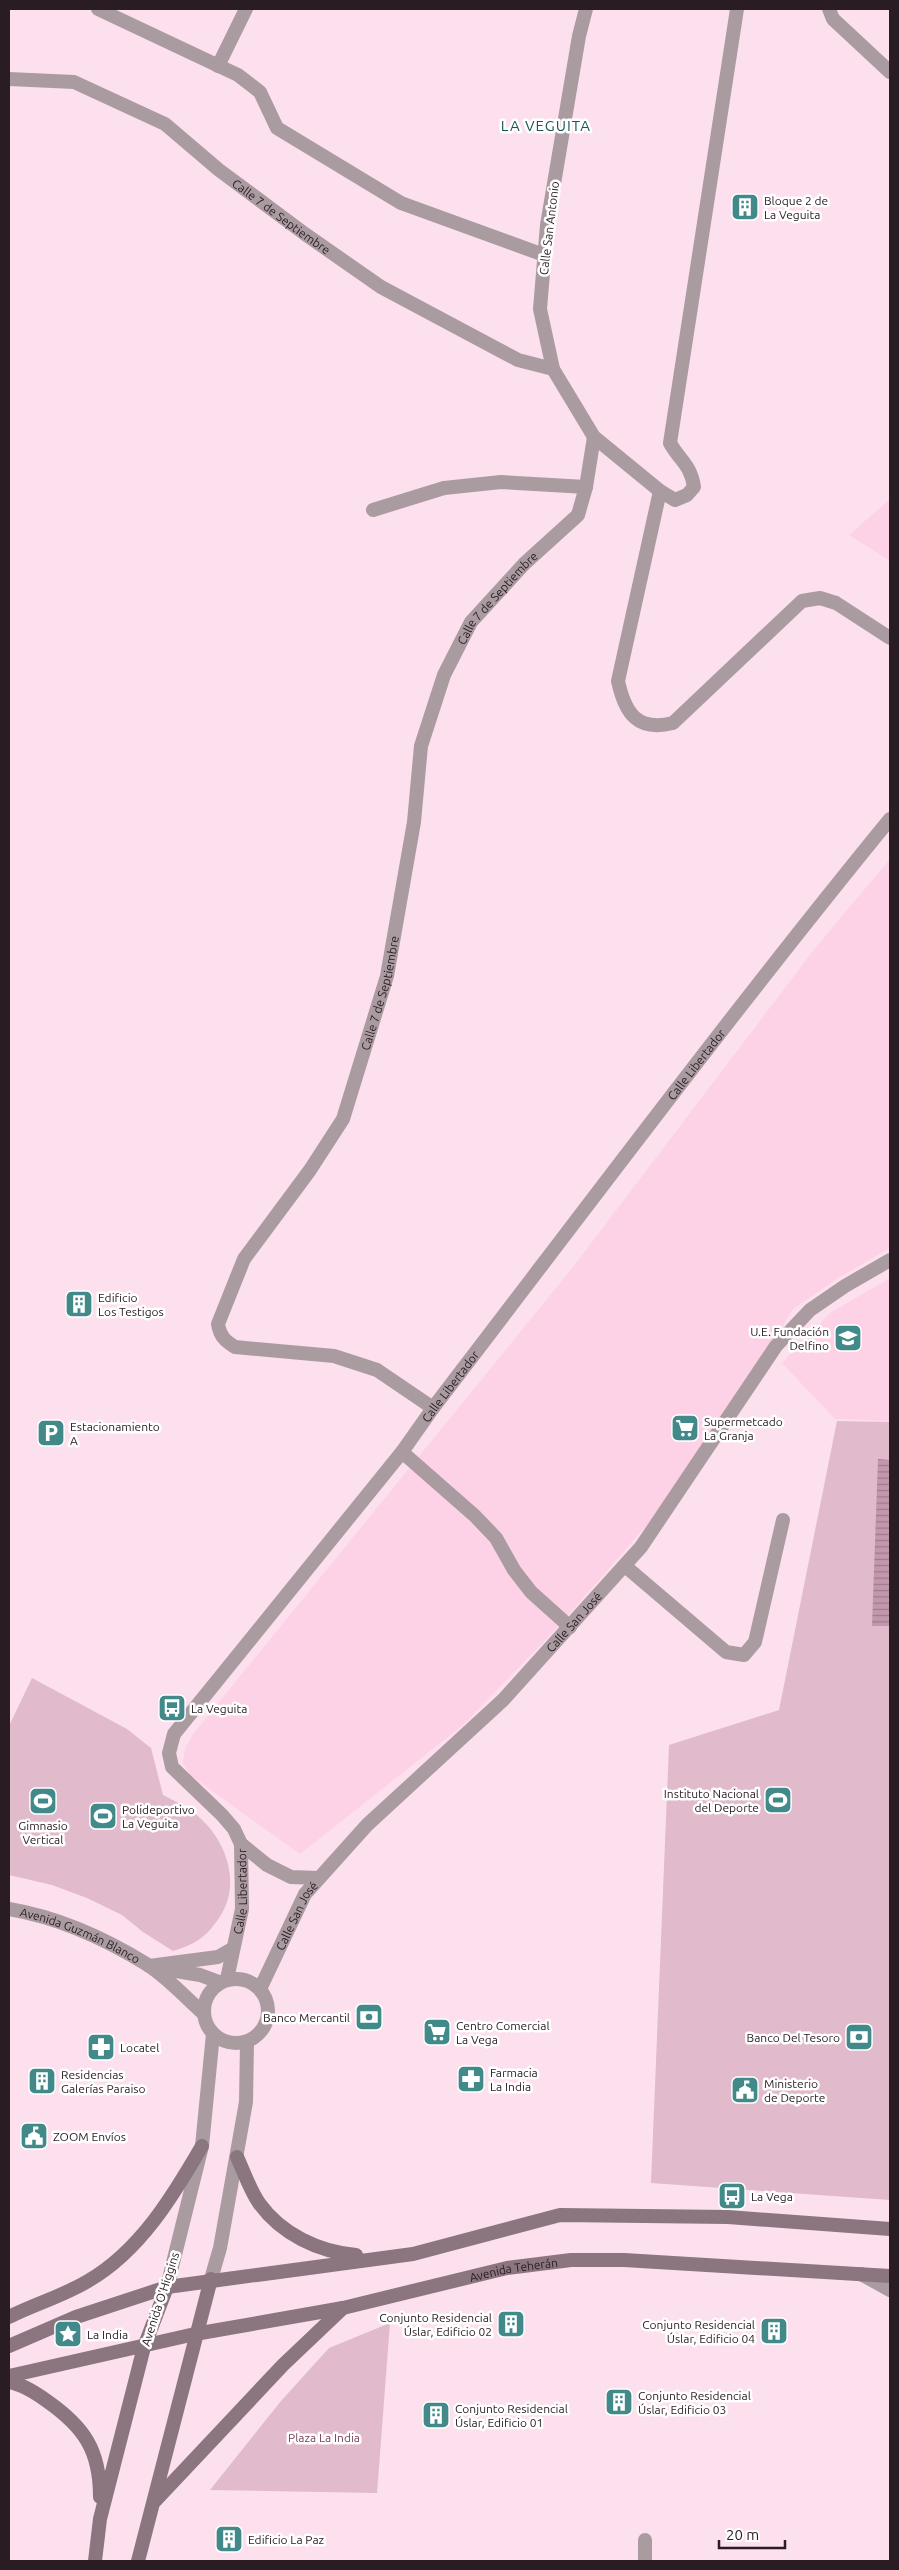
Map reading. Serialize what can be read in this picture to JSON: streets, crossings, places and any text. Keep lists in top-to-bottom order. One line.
{"streets":{"main road":["Avenida Teherán","Avenida O'Higgins"],"street":["Calle 7 de Septiembre","Calle San Antonio","Calle Libertador","Calle San José","Avenida Guzmán Blanco"]},"crossings":[["Calle 7 de Septiembre","Calle San Antonio"],["Calle 7 de Septiembre","Calle Libertador"],["Calle Libertador","Calle San José"],["Calle Libertador","Avenida Guzmán Blanco"],["Calle Libertador","Avenida O'Higgins"],["Calle San José","Avenida Guzmán Blanco"],["Calle San José","Avenida O'Higgins"],["Avenida Guzmán Blanco","Avenida O'Higgins"],["Avenida Teherán","Avenida O'Higgins"]],"districts":["LA VEGUITA"],"parks":["Plaza La India"],"places":{"building":["Bloque 2 de La Veguita","Edificio Los Testigos","Residencias Galerías Paraiso","Conjunto Residencial Úslar, Edificio 02","Conjunto Residencial Úslar, Edificio 04","Conjunto Residencial Úslar, Edificio 03","Conjunto Residencial Úslar, Edificio 01","Edificio La Paz"],"school or university":["U.E. Fundación Delfino"],"supermarket":["Supermetcado La Granja","Centro Comercial La Vega"],"parking":["Estacionamiento A"],"bus stop":["La Veguita","La Vega"],"sports":["Instituto Nacional del Deporte","Gimnasio Vertical","Polideportivo La Veguita"],"bank":["Banco Mercantil","Banco Del Tesoro"],"pharmacy":["Locatel","Farmacia La India"],"public building":["Ministerio de Deporte","ZOOM Envíos"],"place":["La India"]},"scale_bar":"20 m"}
